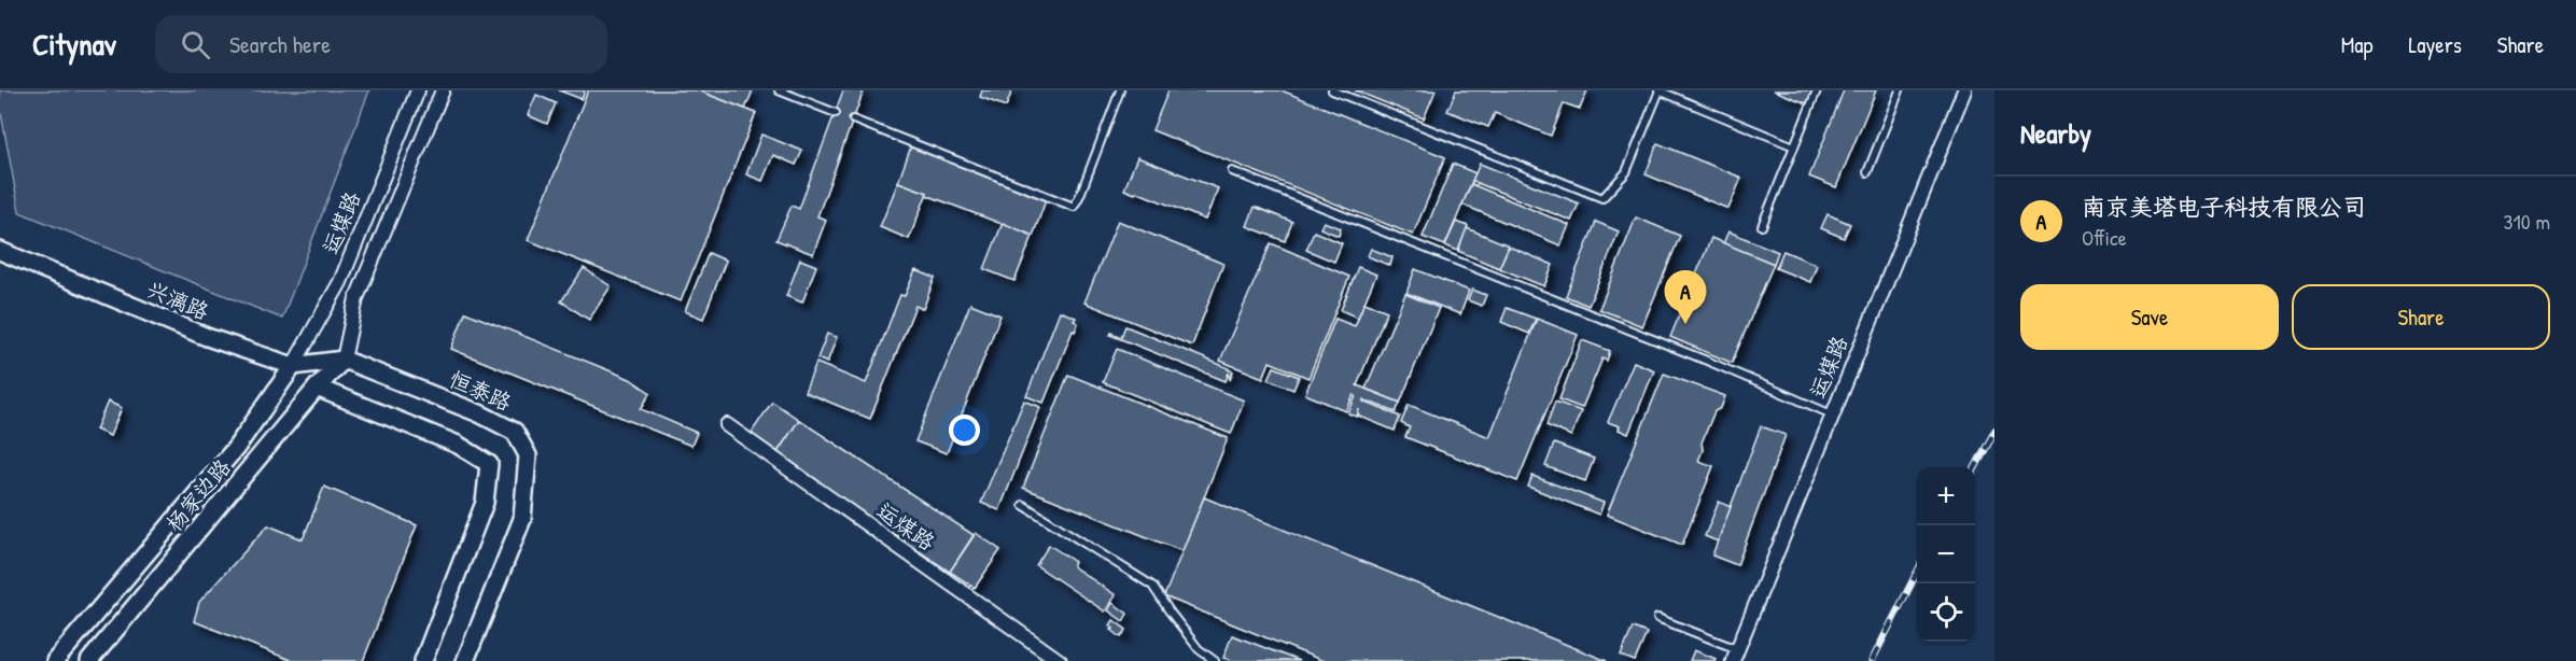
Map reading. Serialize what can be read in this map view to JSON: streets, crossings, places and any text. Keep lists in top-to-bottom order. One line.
{"streets":{"street":["运煤路","兴漓路","恒泰路","杨家边路"]},"crossings":[["运煤路","兴漓路"],["运煤路","恒泰路"],["运煤路","杨家边路"],["兴漓路","恒泰路"],["兴漓路","杨家边路"],["恒泰路","杨家边路"]],"page":{"header":"Citynav","search":"Search here","nav":["Map","Layers","Share"],"heading":"Nearby","list":[{"mark":"A","name":"南京美塔电子科技有限公司","note":"Office","value":"310 m"}],"buttons":["Save","Share"],"pins":"A","map_buttons":["+","−"]}}
